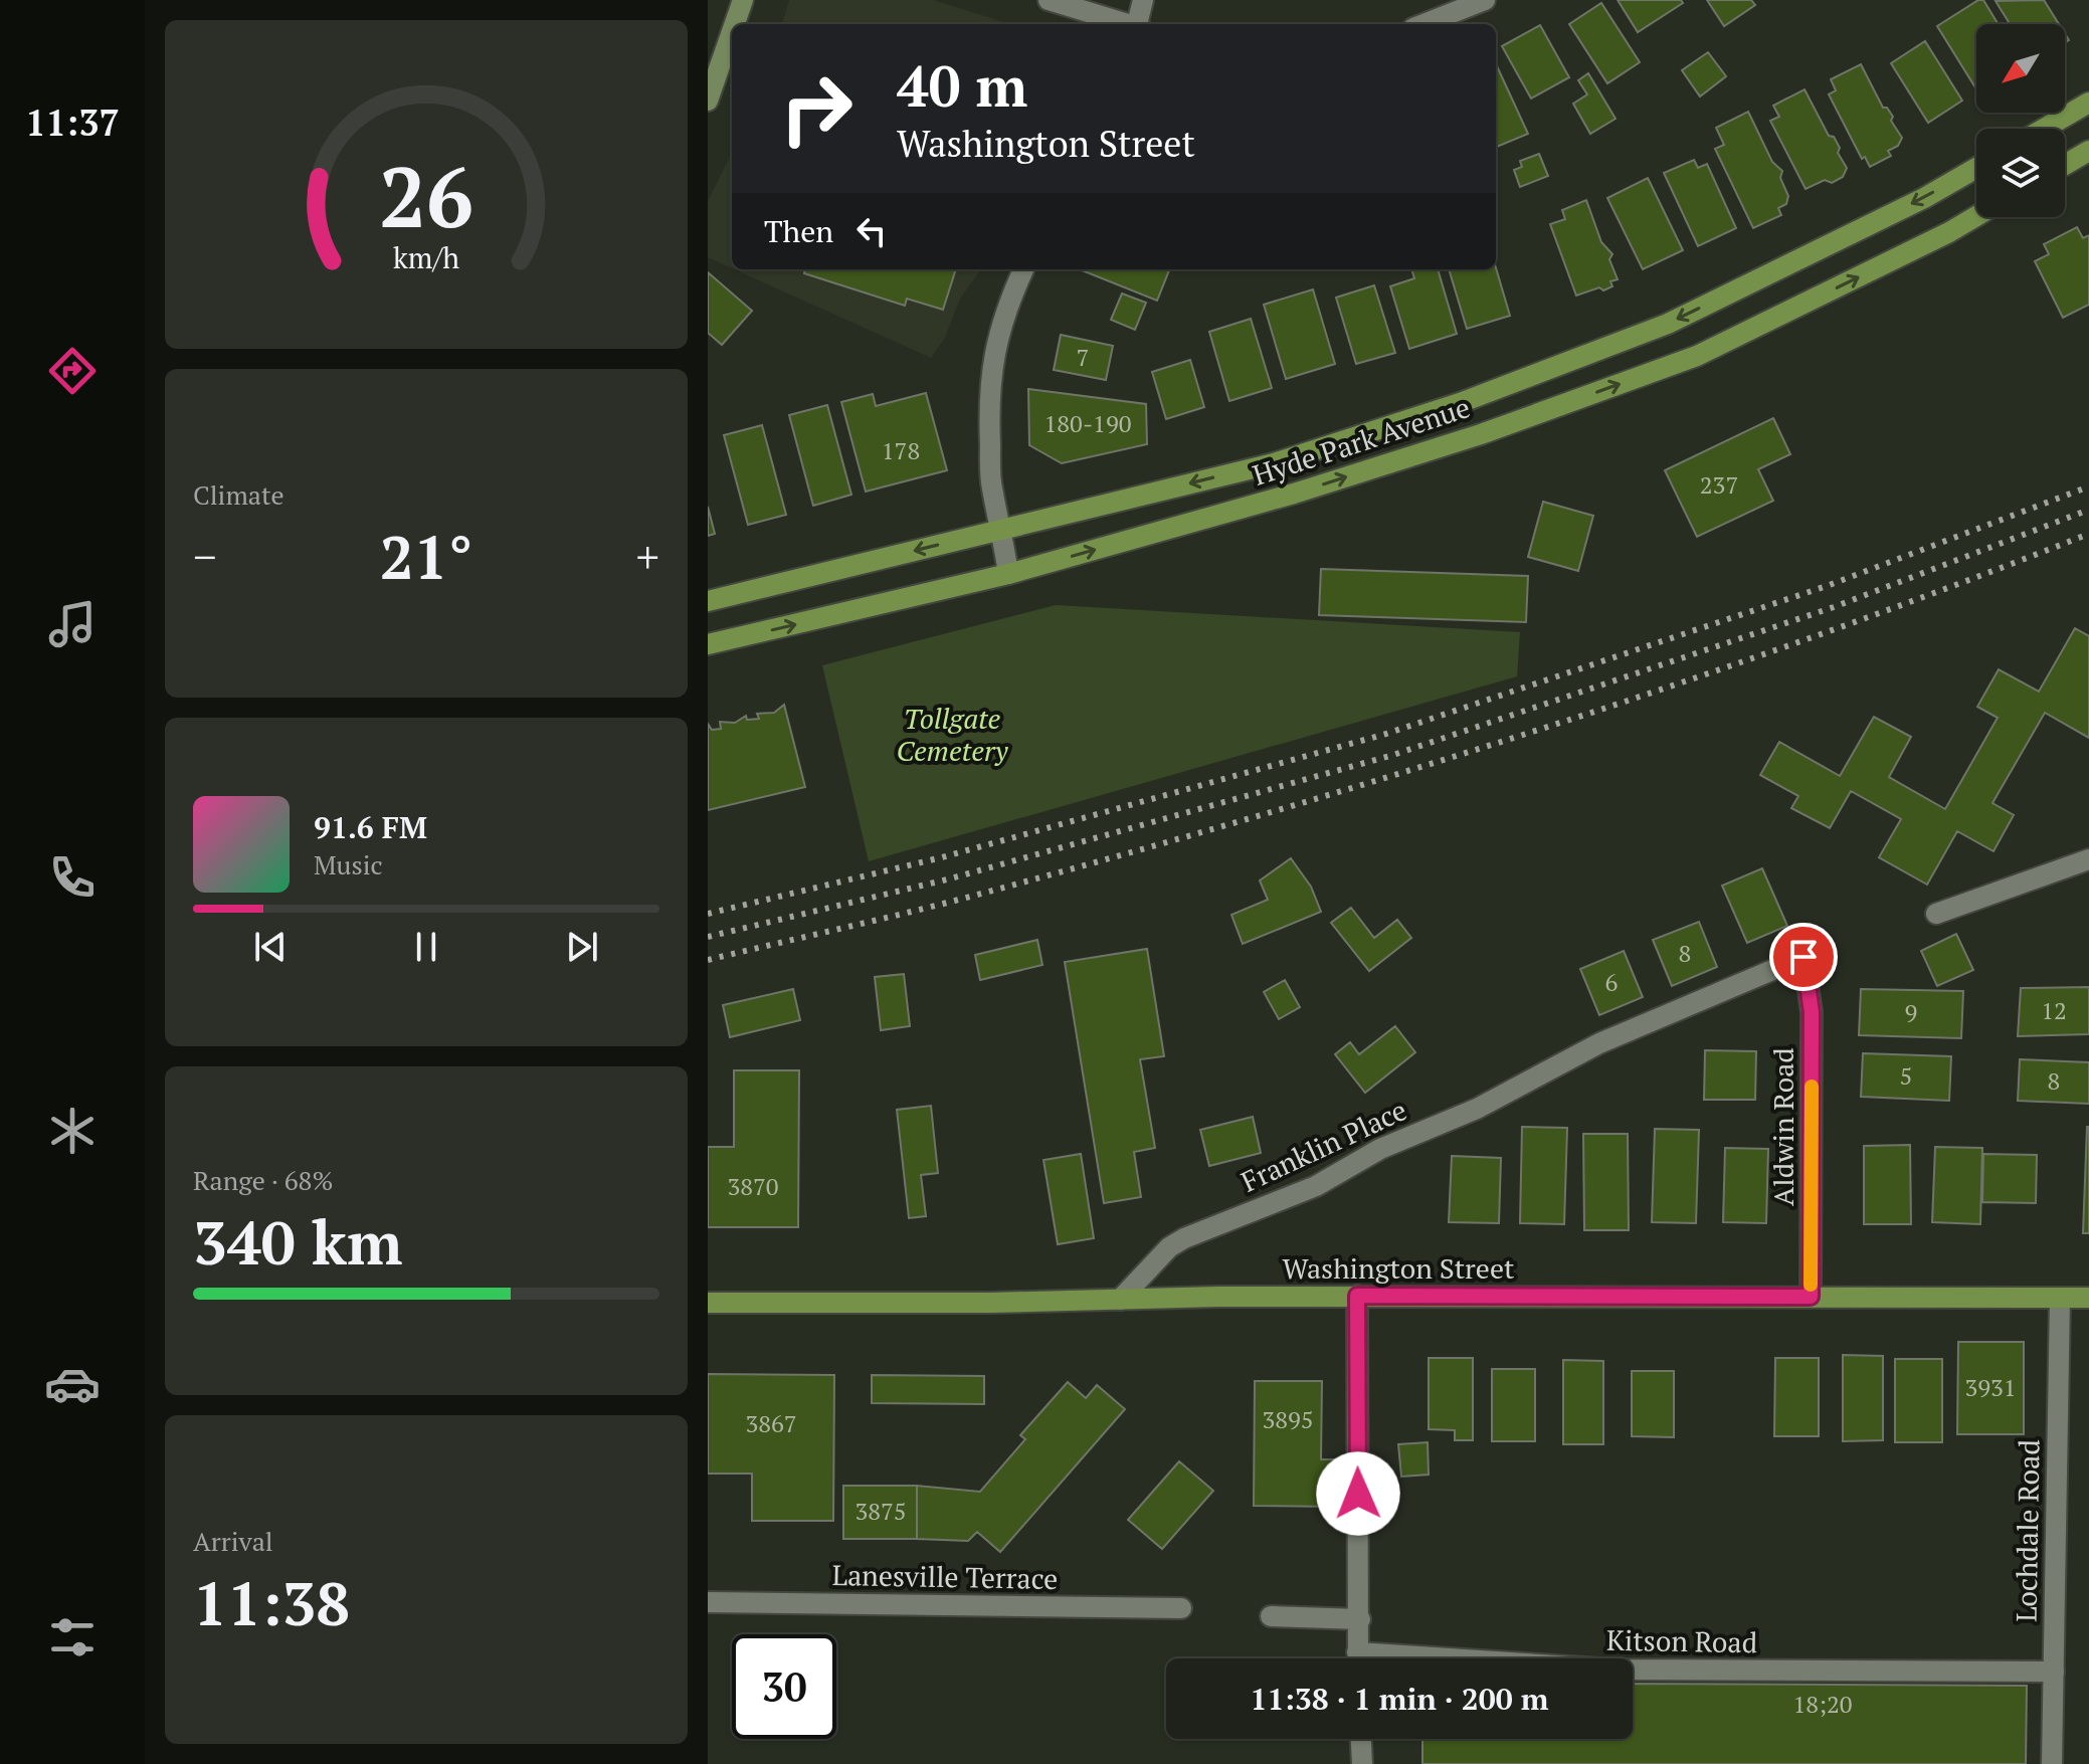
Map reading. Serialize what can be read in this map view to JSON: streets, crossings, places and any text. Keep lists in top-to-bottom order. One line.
{"streets":{"main road":["Hyde Park Avenue","Washington Street"],"street":["Aldwin Road","Franklin Place","Lochdale Road","Lanesville Terrace","Kitson Road"]},"crossings":[["Aldwin Road","Franklin Place"],["Aldwin Road","Washington Street"],["Franklin Place","Washington Street"],["Washington Street","Lochdale Road"],["Lochdale Road","Kitson Road"]],"parks":["Tollgate Cemetery"],"house_numbers":["7","180-190","178","237","8","6","12","9","5","8","3870","3931","3895","3867","3875","18;20"],"north":"bottom left","page":{"tabs":"11:37","turn":["40 m","Washington Street"],"then":"Then","tile":["Climate",["Range · 68%","340 km"],["Arrival","11:38"]],"heat":["−","21°","+"],"song":["91.6 FM","Music"],"limit":"30","trip":"11:38 · 1 min · 200 m","gauge":["26","km/h"]}}
